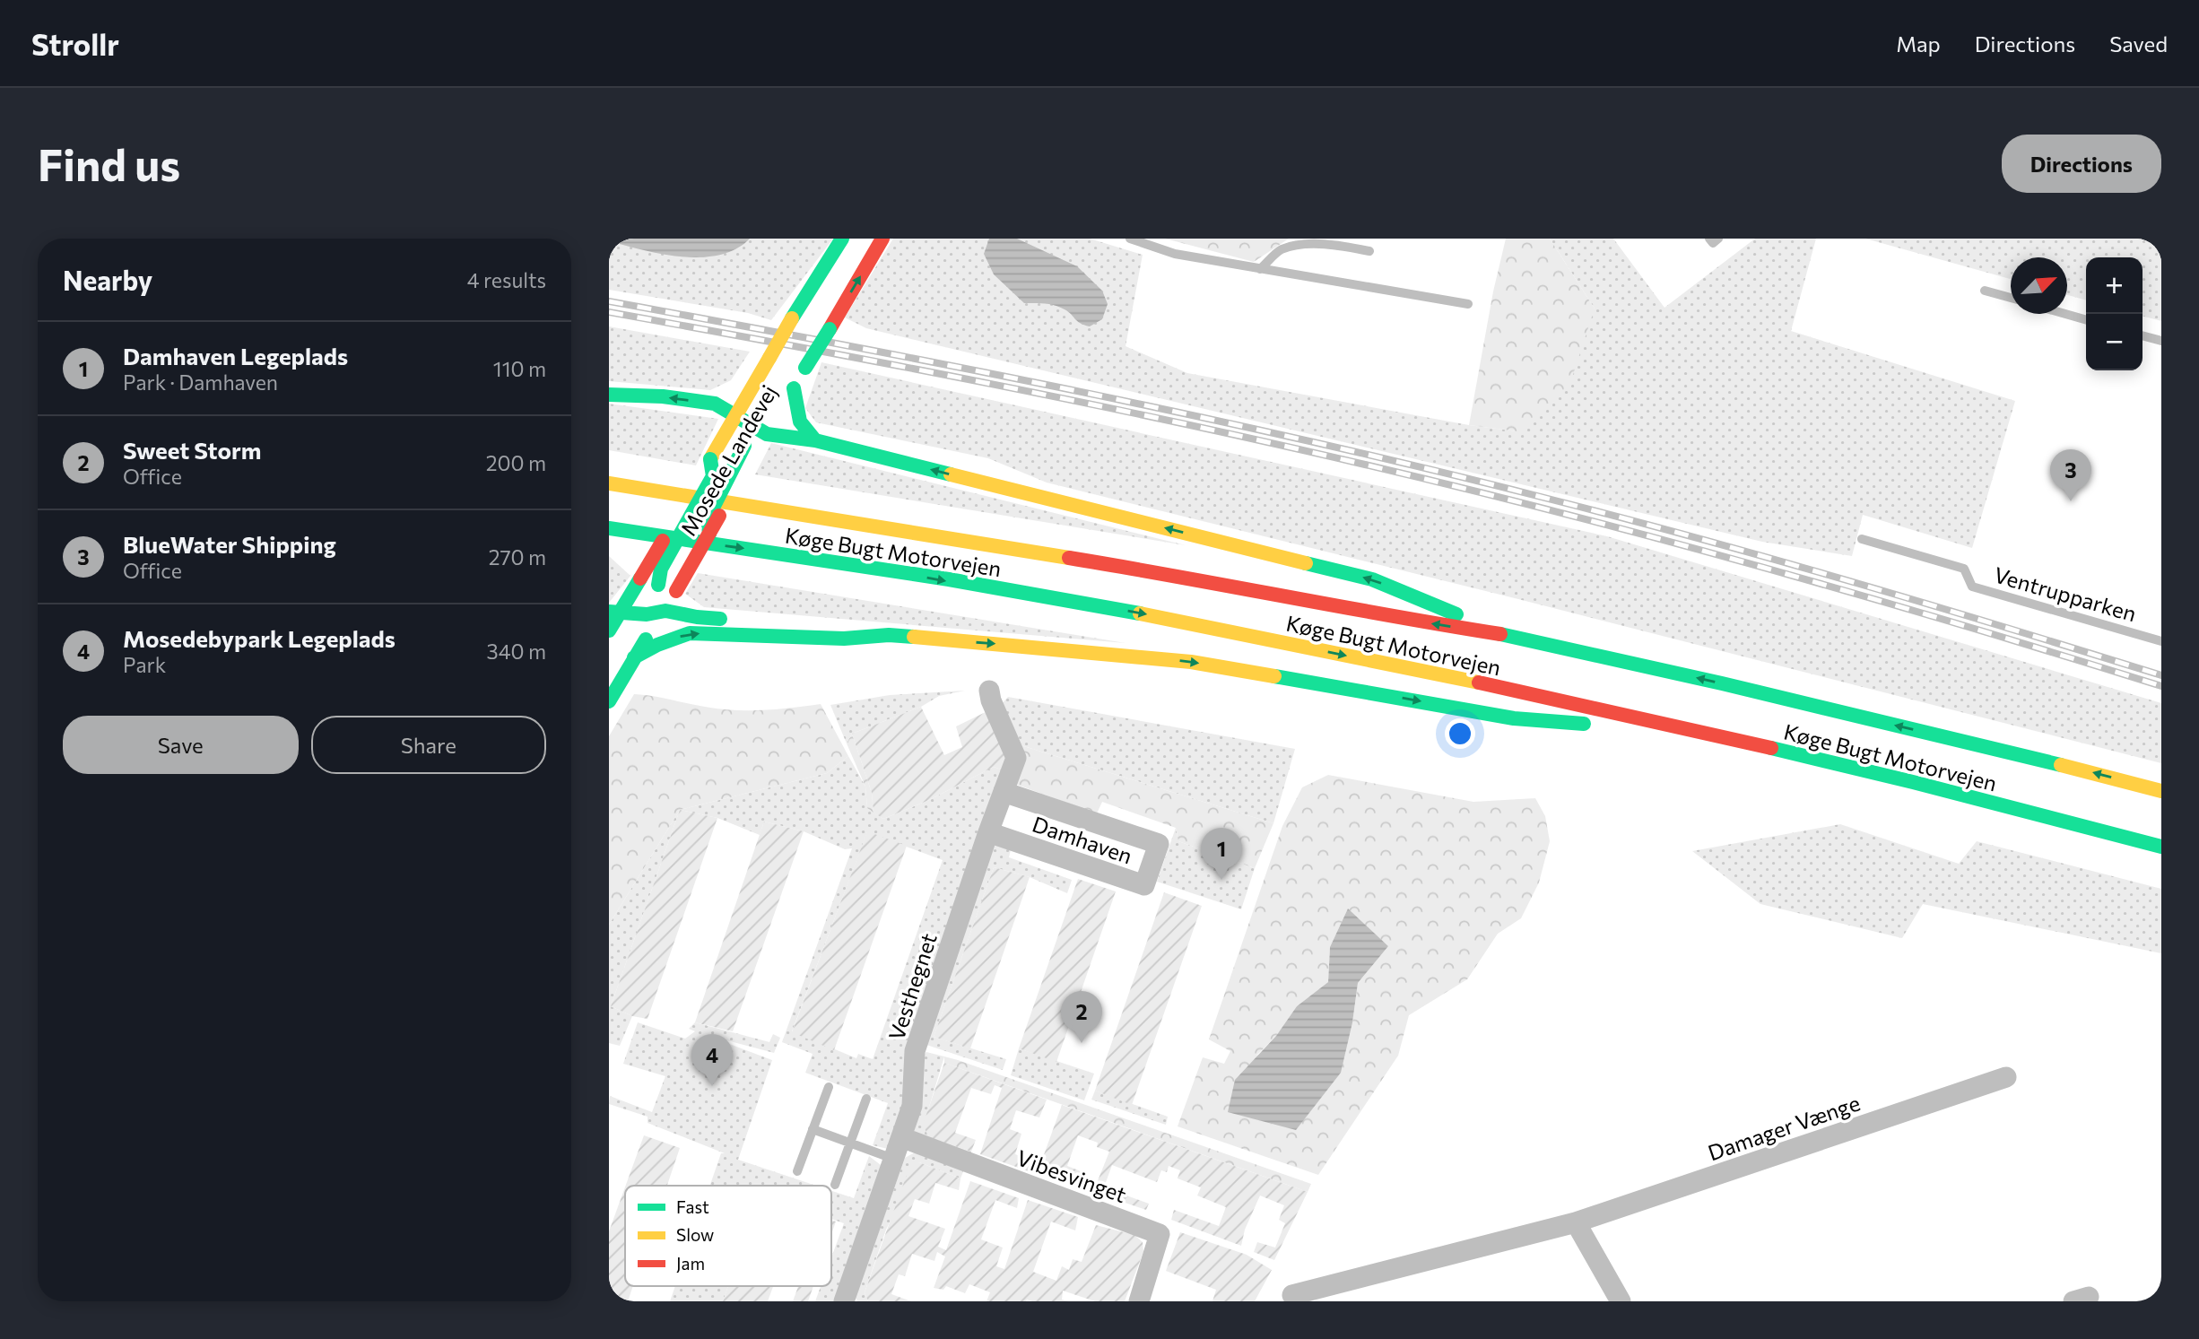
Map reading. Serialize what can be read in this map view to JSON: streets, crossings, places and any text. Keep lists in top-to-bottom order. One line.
{"streets":{"main road":["Mosede Landevej","Køge Bugt Motorvejen"],"street":["Damhaven","Vesthegnet","Damager Vænge","Vibesvinget"],"lane":["Ventrupparken"]},"crossings":[["Damhaven","Vesthegnet"],["Vesthegnet","Vibesvinget"]],"legend":["Fast","Slow","Jam"],"north":"top right","page":{"header":"Strollr","nav":["Map","Directions","Saved"],"buttons":["Directions",["Save","Share"]],"title":"Find us","heading":["Nearby","4 results"],"map_buttons":["+","−"],"list":[{"mark":"1","name":"Damhaven Legeplads","note":"Park · Damhaven","value":"110 m"},{"mark":"2","name":"Sweet Storm","note":"Office","value":"200 m"},{"mark":"3","name":"BlueWater Shipping","note":"Office","value":"270 m"},{"mark":"4","name":"Mosedebypark Legeplads","note":"Park","value":"340 m"}],"pins":["3","1","2","4"]}}
